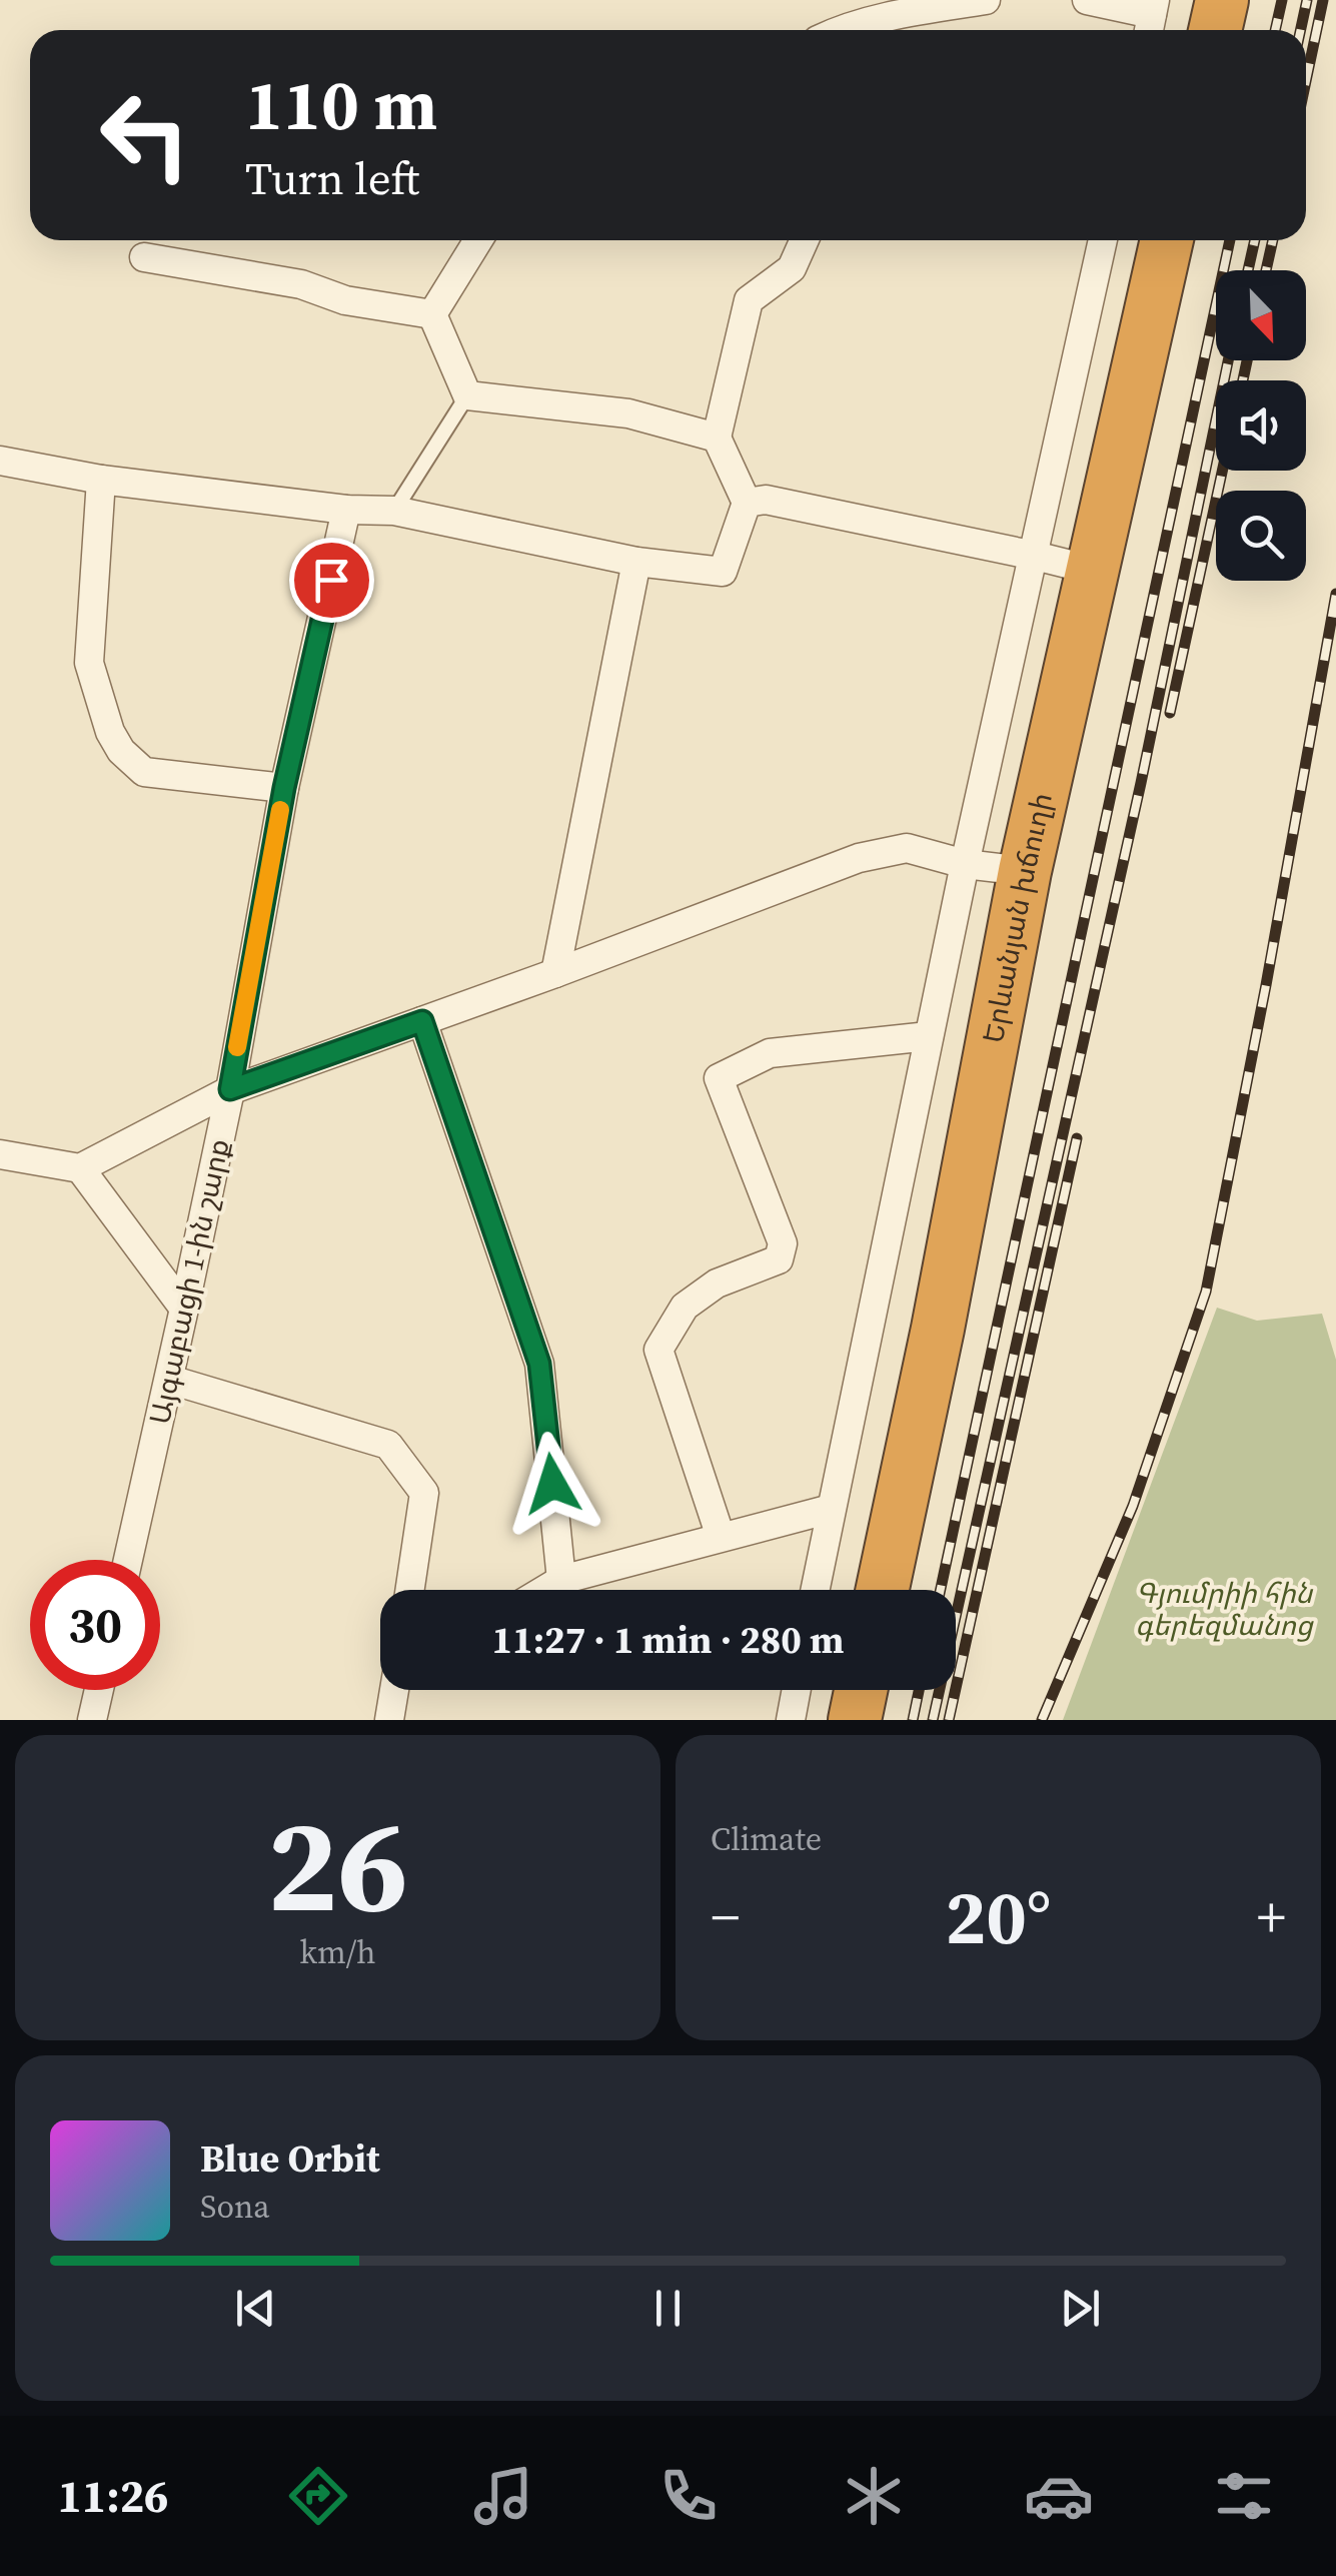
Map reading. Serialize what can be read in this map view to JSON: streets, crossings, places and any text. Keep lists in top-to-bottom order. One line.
{"streets":{"highway":["Երևանյան խճուղի"],"street":["Այգաբացի 1-ին շարք"]},"parks":["Գյումրիի հին գերեզմանոց"],"north":"bottom right","page":{"turn":["110 m","Turn left"],"limit":"30","trip":"11:27 · 1 min · 280 m","tile":[["26","km/h"],"Climate"],"heat":["−","20°","+"],"song":["Blue Orbit","Sona"],"tabs":"11:26"}}
